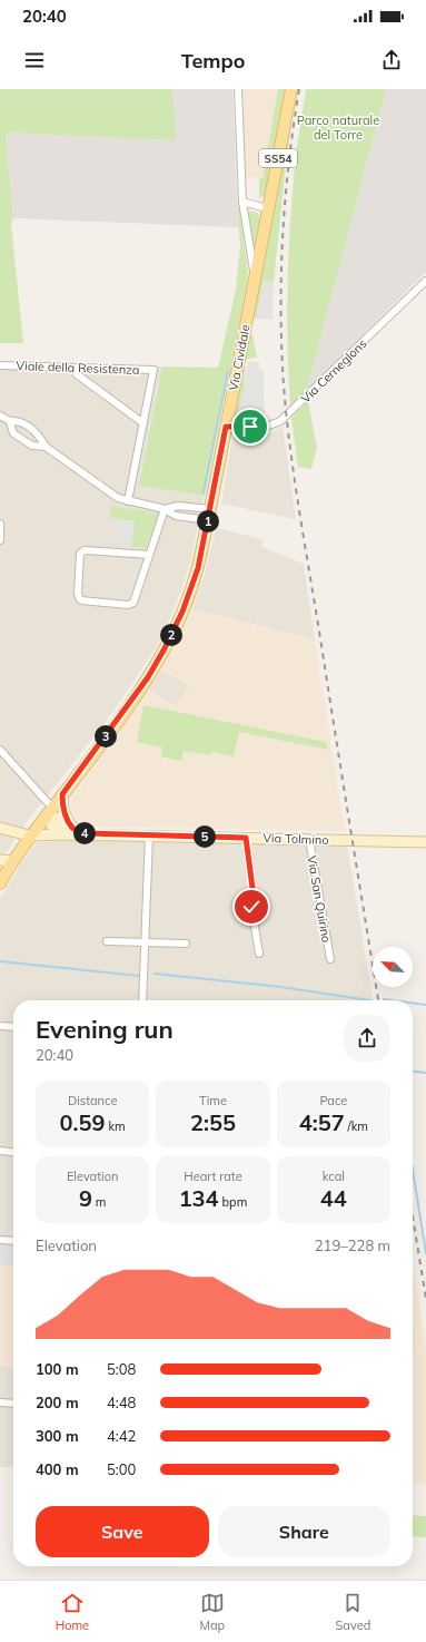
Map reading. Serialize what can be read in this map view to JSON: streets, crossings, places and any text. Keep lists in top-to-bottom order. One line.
{"streets":{"main road":["SS54","Via Cividale"],"street":["Viale della Resistenza","Via Cerneglons","Via Tolmino","Via San Quirino"]},"crossings":[["Via Cividale","Via Cerneglons"],["Via Cividale","Via Tolmino"],["Via Tolmino","Via San Quirino"]],"parks":["Parco naturale del Torre"],"north":"top left","page":{"status":"20:40","header":"Tempo","pins":["1","2","3","4","5"],"heading":["Evening run","20:40"],"stats":[["Distance","0.59 km"],["Time","2:55"],["Pace","4:57 /km"],["Elevation","9 m"],["Heart rate","134 bpm"],["kcal","44"]],"chart":["Elevation","219–228 m"],"list":[{"name":"100 m","note":"5:08"},{"name":"200 m","note":"4:48"},{"name":"300 m","note":"4:42"},{"name":"400 m","note":"5:00"}],"buttons":["Save","Share"],"tabs":["Home","Map","Saved"]}}
